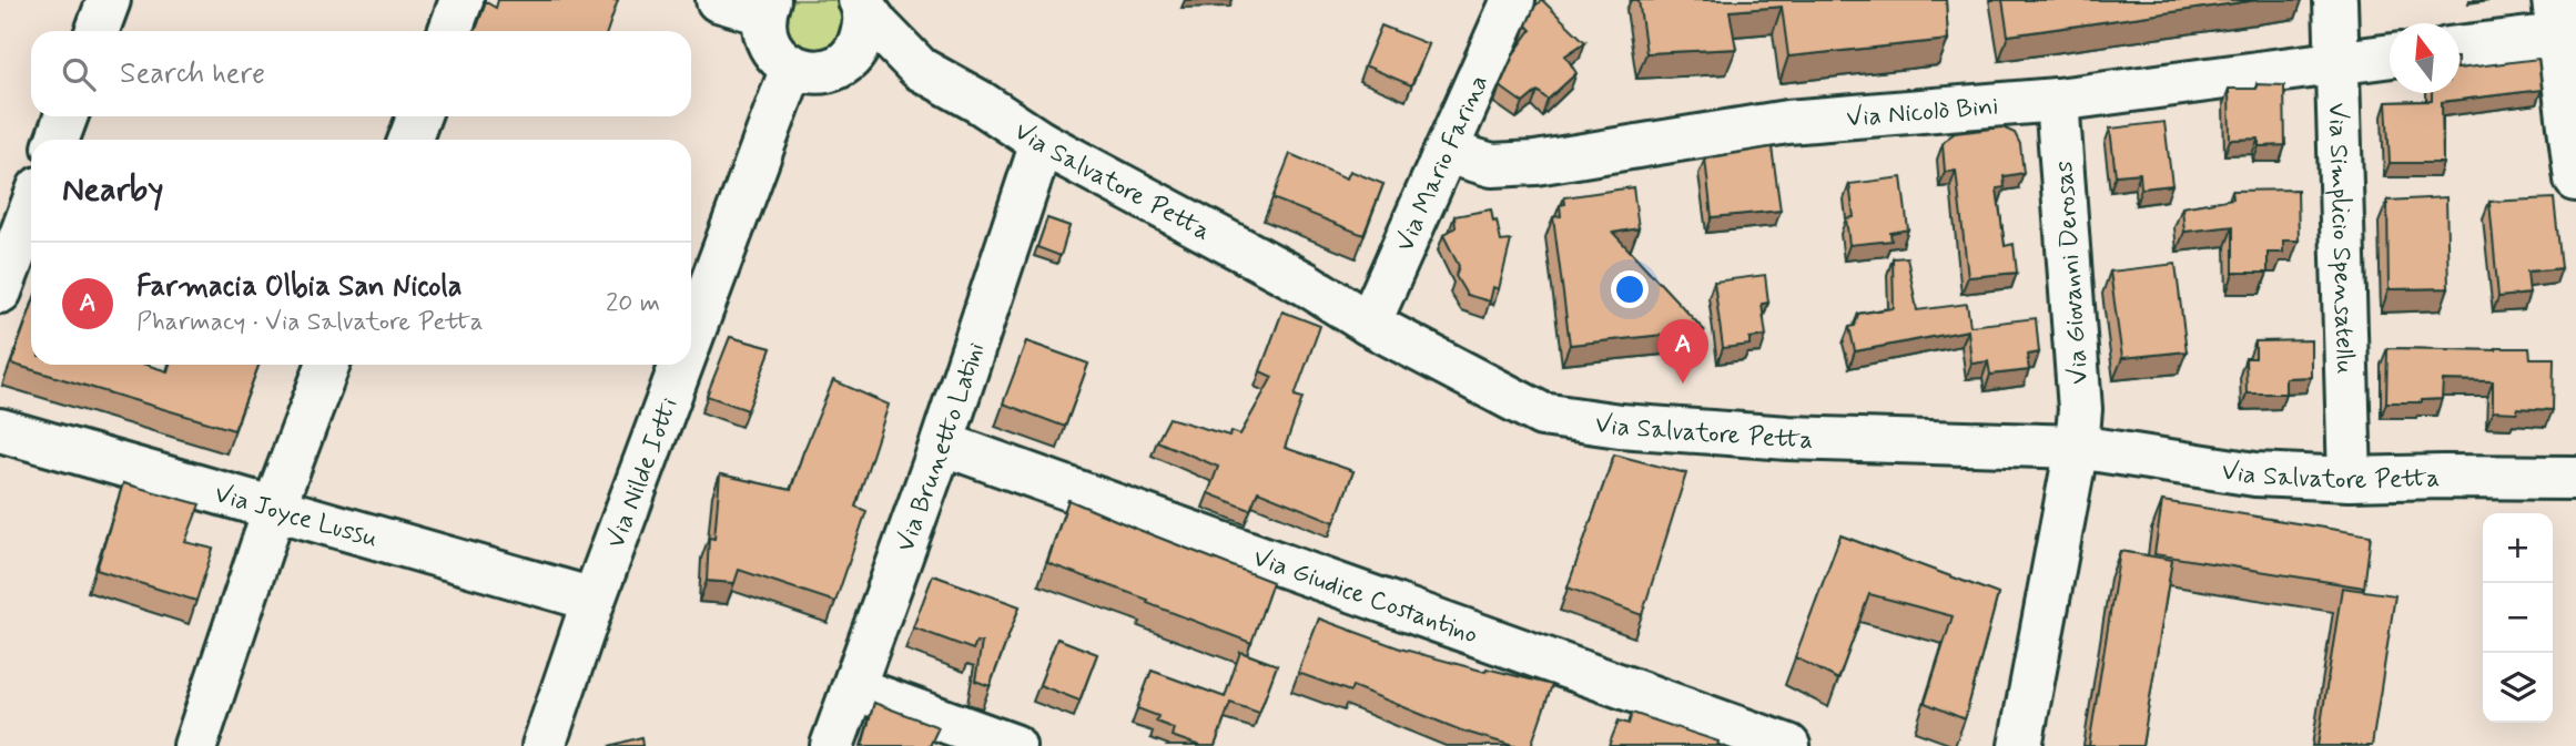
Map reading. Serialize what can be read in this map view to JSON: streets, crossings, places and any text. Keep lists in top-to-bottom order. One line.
{"streets":{"street":["Via Nicolò Bini","Via Mario Farina","Via Salvatore Petta","Via Simplicio Spensatellu","Via Giovanni Derosas","Via Brunetto Latini","Via Nilde Iotti","Via Joyce Lussu","Via Giudice Costantino"]},"crossings":[["Via Nicolò Bini","Via Mario Farina"],["Via Nicolò Bini","Via Simplicio Spensatellu"],["Via Nicolò Bini","Via Giovanni Derosas"],["Via Mario Farina","Via Salvatore Petta"],["Via Salvatore Petta","Via Simplicio Spensatellu"],["Via Salvatore Petta","Via Giovanni Derosas"],["Via Salvatore Petta","Via Brunetto Latini"],["Via Salvatore Petta","Via Nilde Iotti"],["Via Brunetto Latini","Via Giudice Costantino"],["Via Nilde Iotti","Via Joyce Lussu"]],"north":"top","page":{"search":"Search here","heading":"Nearby","list":[{"mark":"A","name":"Farmacia Olbia San Nicola","note":"Pharmacy · Via Salvatore Petta","value":"20 m"}],"pins":"A","map_buttons":["+","−"]}}
